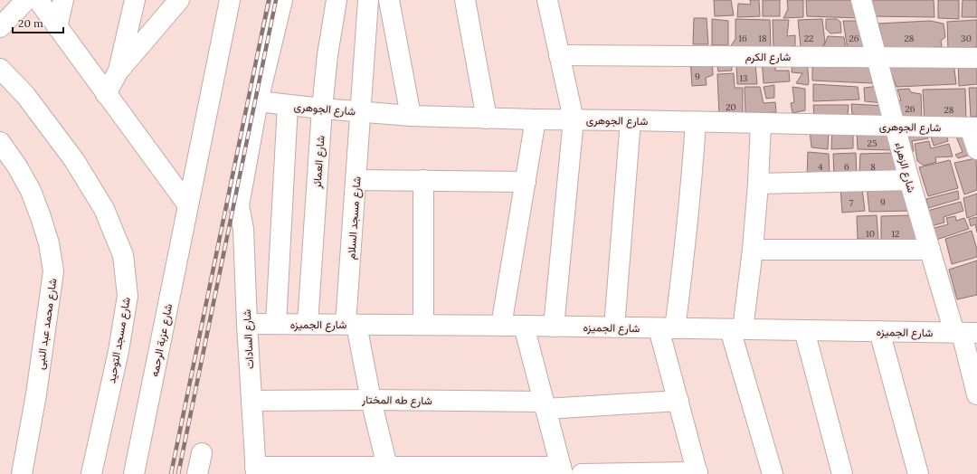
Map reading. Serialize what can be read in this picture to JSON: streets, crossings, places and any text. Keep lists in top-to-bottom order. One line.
{"streets":{"street":["شارع الكرم","شارع الجوهرى","شارع العمائر","شارع الزهراء","شارع مسجد السلام","شارع محمد عبد النبى","شارع الجميزه","شارع السادات","شارع مسجد التوحيد","شارع عزبة الرحمه","شارع طه المختار"]},"crossings":[["شارع الكرم","شارع الزهراء"],["شارع الجوهرى","شارع العمائر"],["شارع الجوهرى","شارع الزهراء"],["شارع الجوهرى","شارع مسجد السلام"],["شارع الجوهرى","شارع السادات"],["شارع العمائر","شارع الجميزه"],["شارع الزهراء","شارع الجميزه"],["شارع مسجد السلام","شارع الجميزه"],["شارع مسجد السلام","شارع طه المختار"],["شارع الجميزه","شارع السادات"],["شارع السادات","شارع طه المختار"]],"house_numbers":["16","18","22","26","28","30","9","13","20","26","28","25","4","6","8","9","7","10","12"],"scale_bar":"20 m"}
